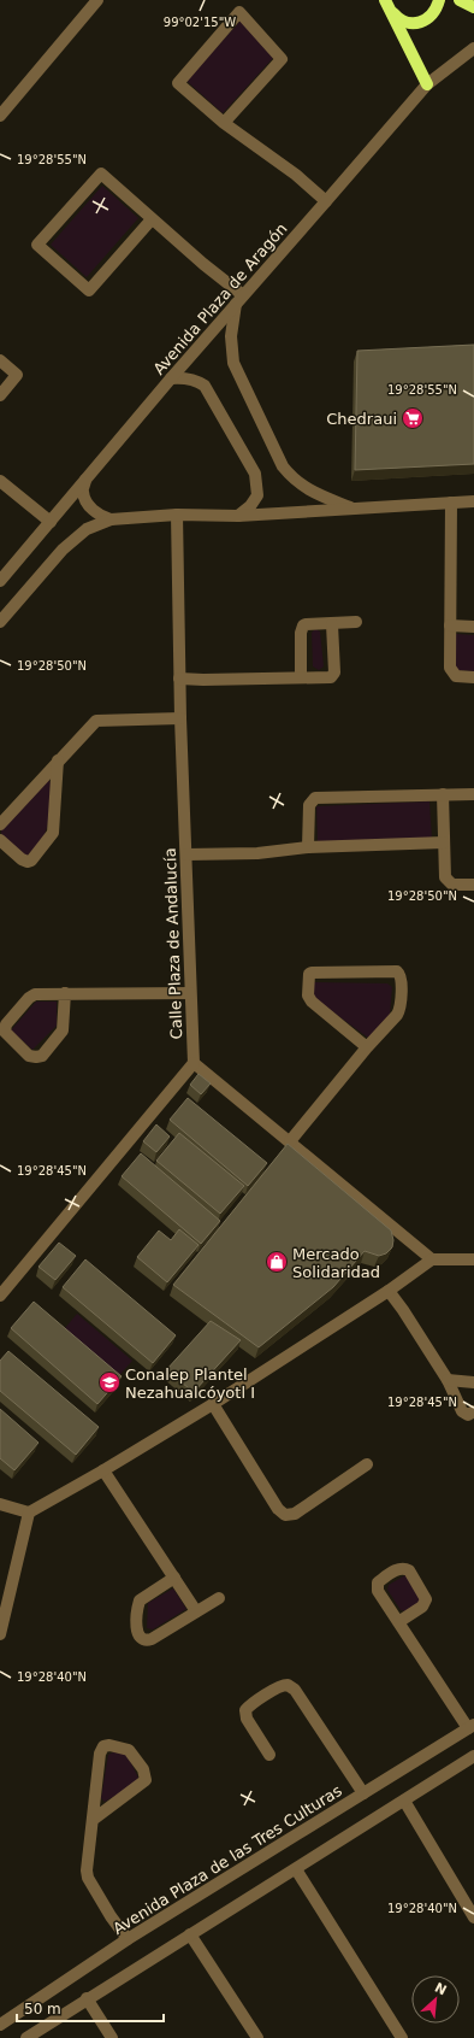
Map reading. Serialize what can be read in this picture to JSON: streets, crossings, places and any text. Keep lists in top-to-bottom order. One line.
{"streets":{"street":["Avenida Plaza de Aragón","Calle Plaza de Andalucía","Avenida Plaza de las Tres Culturas"]},"places":{"supermarket":["Chedraui"],"shop":["Mercado Solidaridad"],"school or university":["Conalep Plantel Nezahualcóyotl I"]},"scale_bar":"50 m","north":"top right","coordinates":["99°02'15\"W","19°28'55\"N","19°28'50\"N","19°28'45\"N","19°28'40\"N"]}
